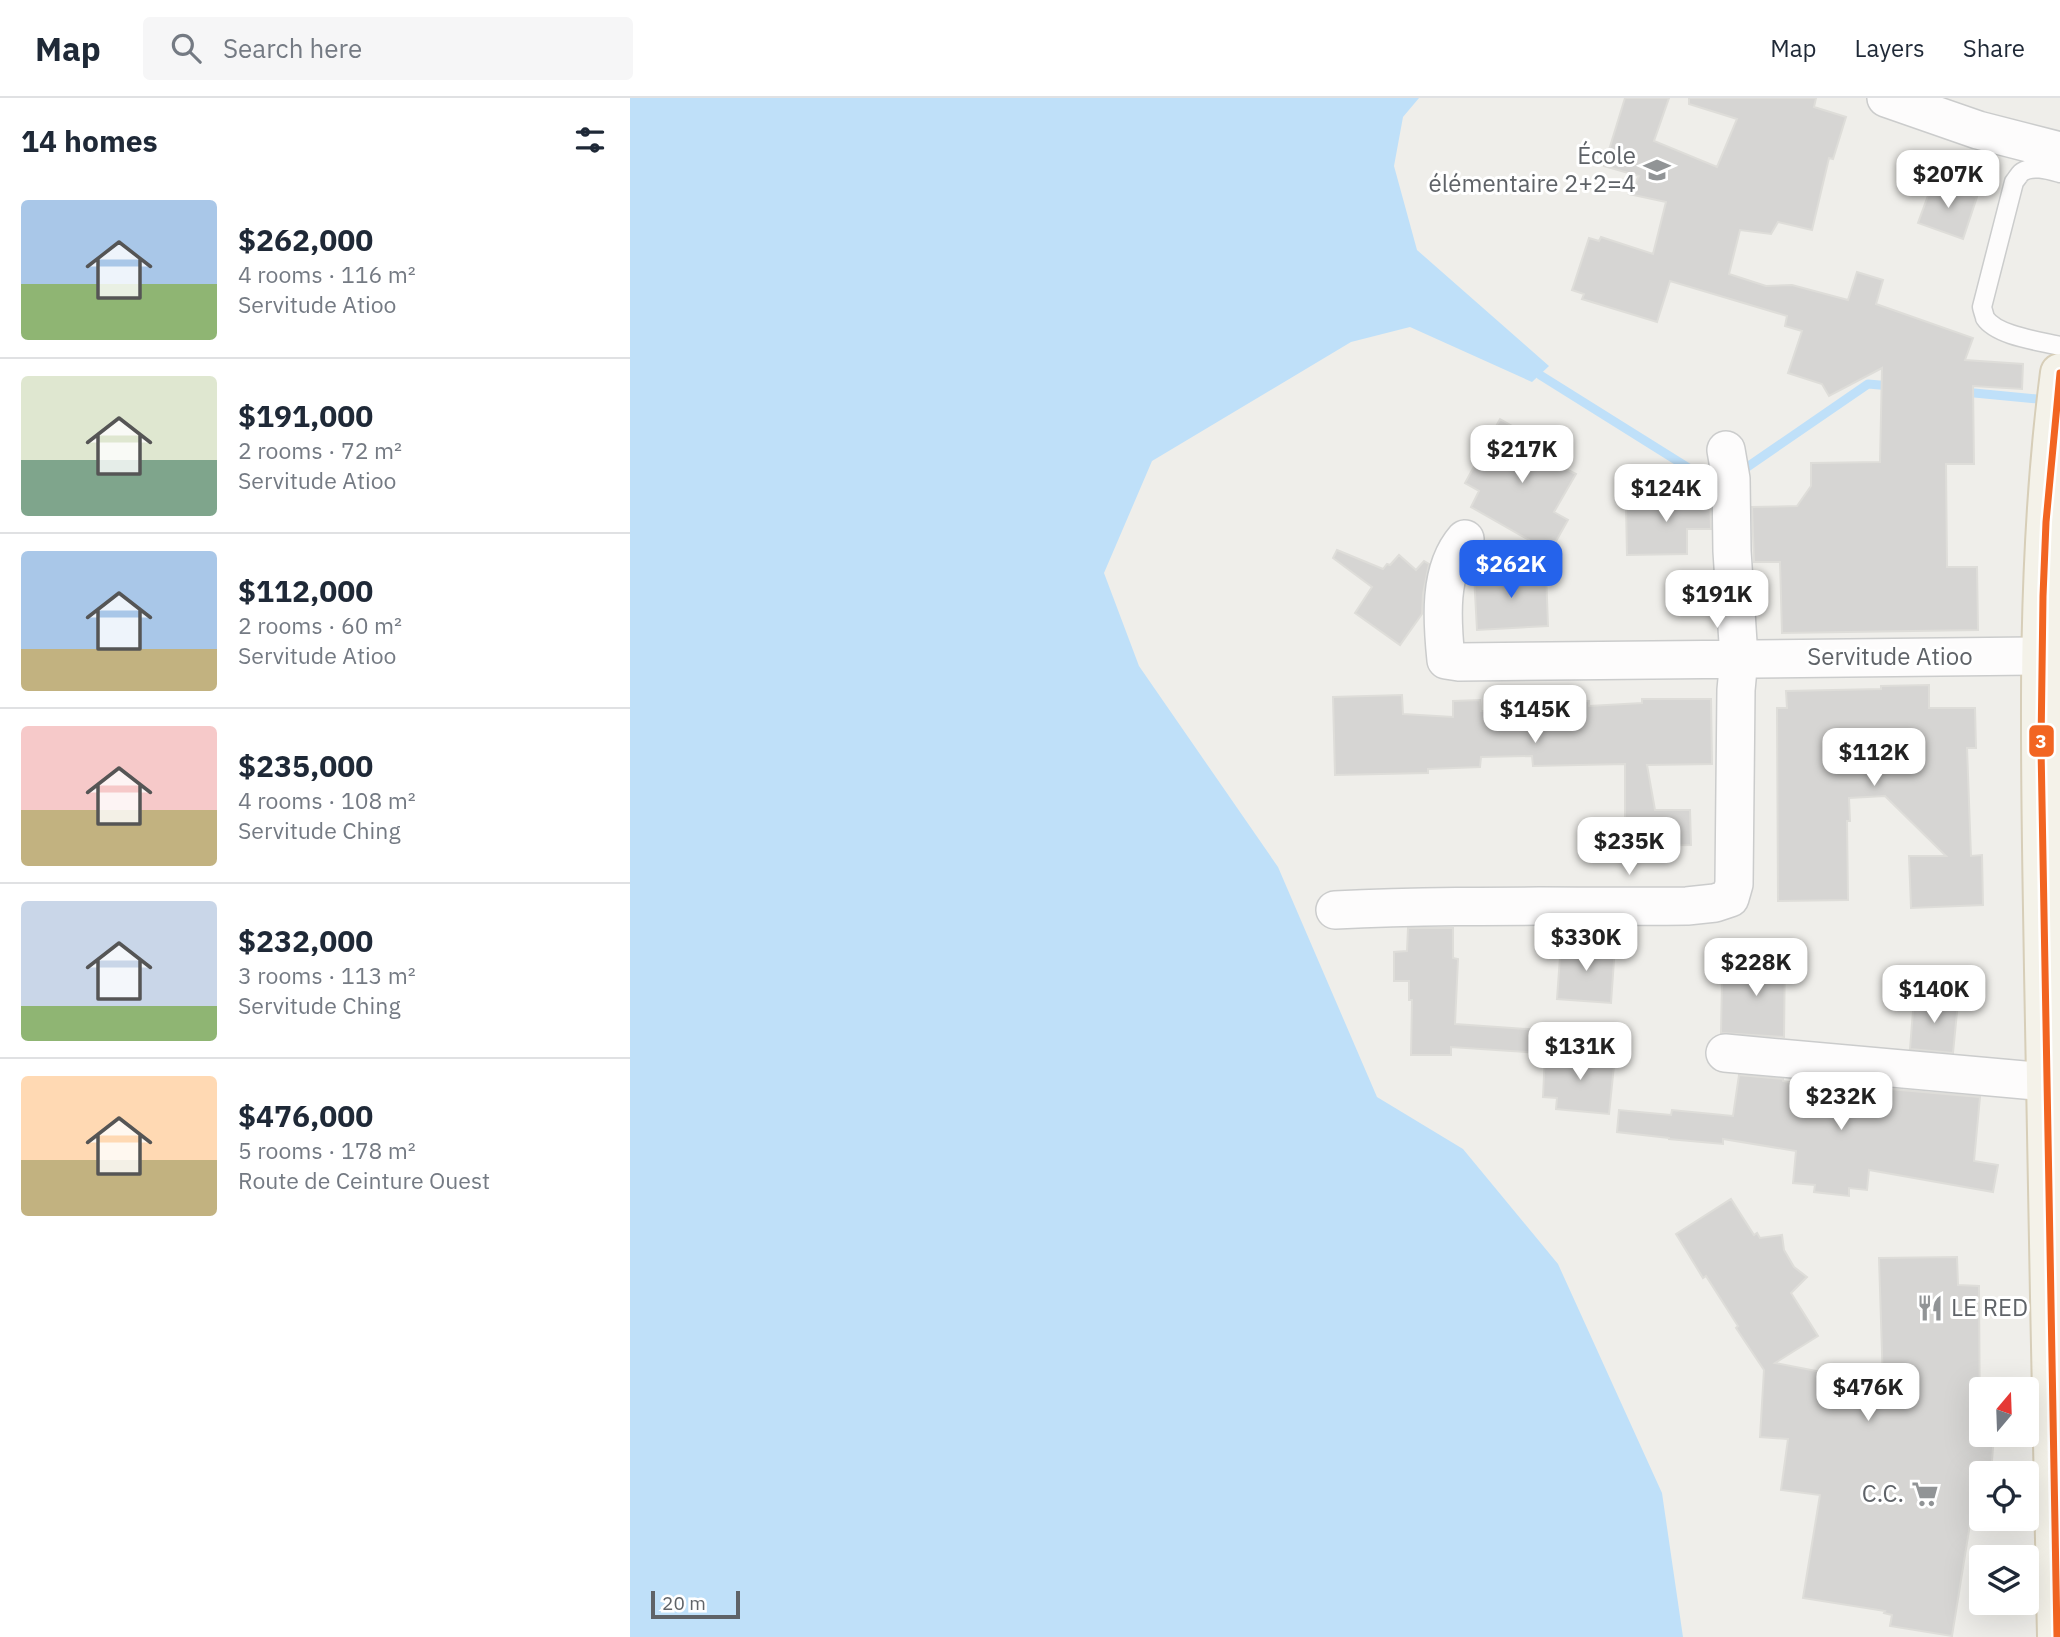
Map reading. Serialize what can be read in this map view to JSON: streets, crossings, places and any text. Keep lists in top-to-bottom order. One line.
{"streets":{"street":["Servitude Atioo"]},"places":{"school or university":["École élémentaire 2+2=4"],"restaurant":["LE RED"],"supermarket":["C.C."]},"lines":["transit line 3"],"scale_bar":"20 m","north":"top","page":{"header":"Map","search":"Search here","nav":["Map","Layers","Share"],"heading":"14 homes","price":["$207K","$217K","$124K","$262K","$191K","$145K","$112K","$235K","$330K","$228K","$140K","$131K","$232K","$476K"],"list":[{"name":"$262,000","note":"4 rooms · 116 m² · Servitude Atioo"},{"name":"$191,000","note":"2 rooms · 72 m² · Servitude Atioo"},{"name":"$112,000","note":"2 rooms · 60 m² · Servitude Atioo"},{"name":"$235,000","note":"4 rooms · 108 m² · Servitude Ching"},{"name":"$232,000","note":"3 rooms · 113 m² · Servitude Ching"},{"name":"$476,000","note":"5 rooms · 178 m² · Route de Ceinture Ouest"}],"scale":"20 m"}}
